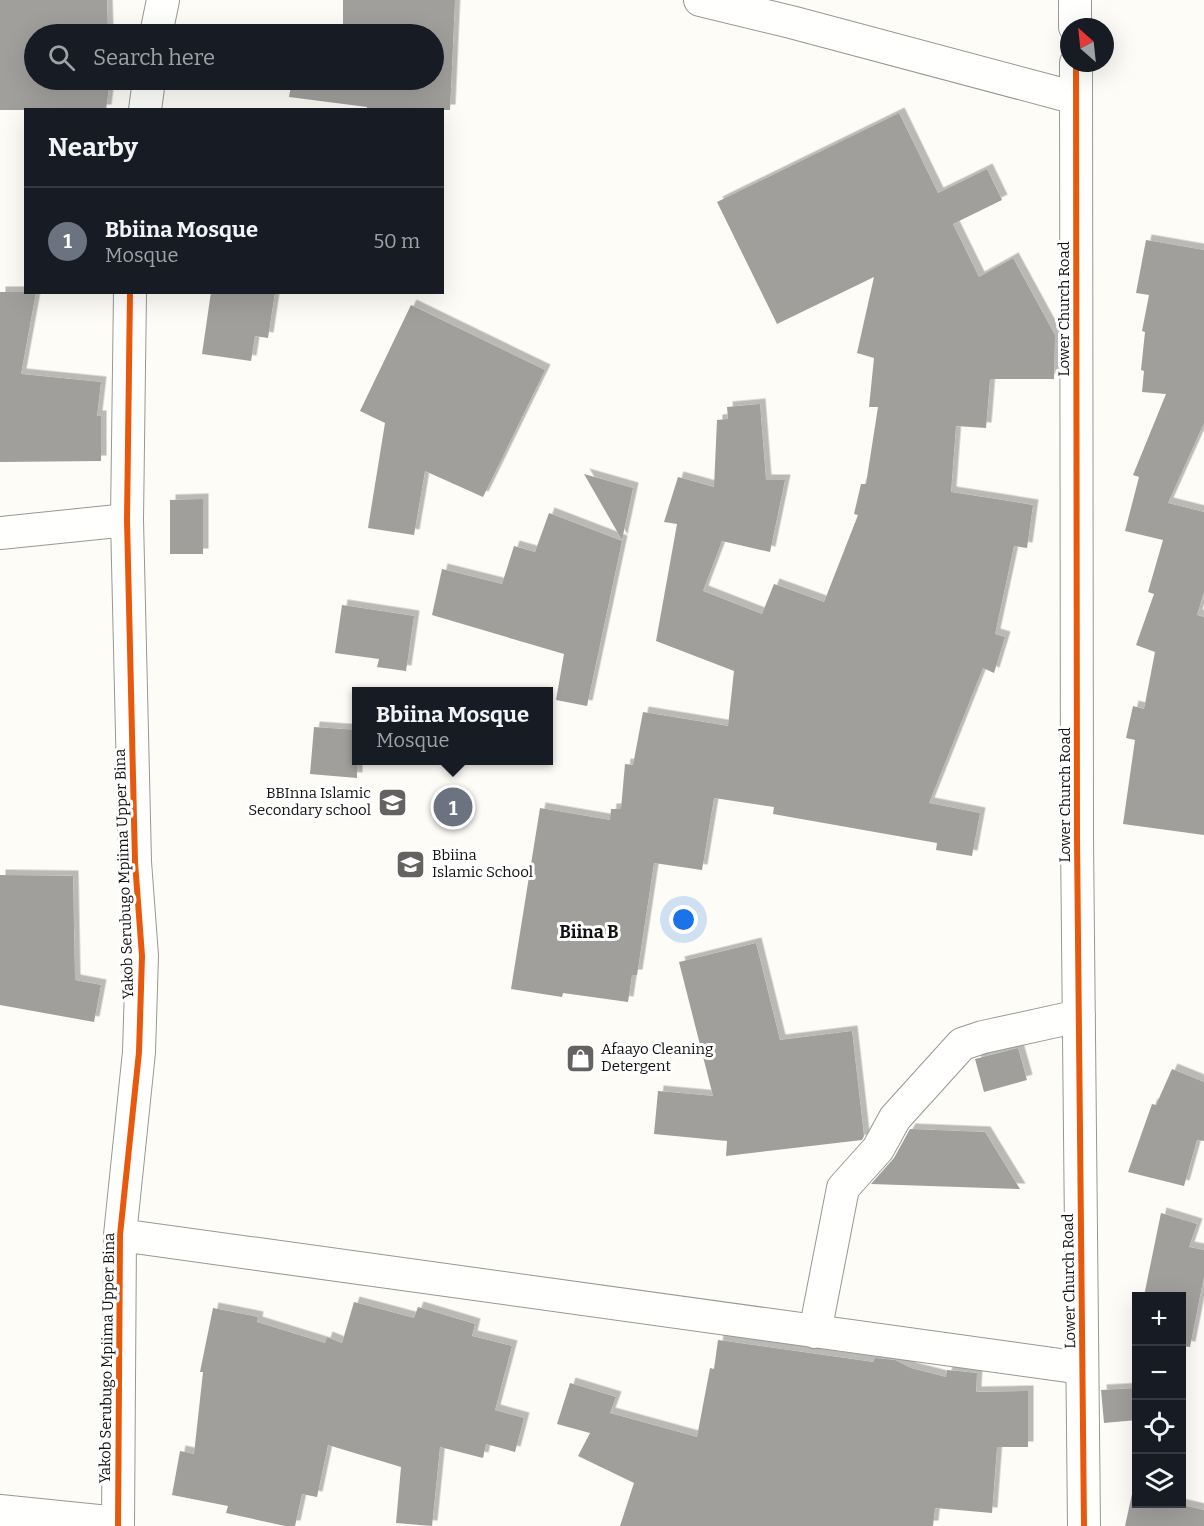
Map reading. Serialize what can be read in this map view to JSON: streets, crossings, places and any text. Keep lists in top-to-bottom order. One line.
{"streets":{"street":["Lower Church Road","Yakob Serubugo Mpiima Upper Bina"]},"districts":["Biina B"],"places":{"school or university":["BBInna Islamic Secondary school","Bbiina Islamic School"],"shop":["Afaayo Cleaning Detergent"]},"north":"top left","page":{"search":"Search here","heading":"Nearby","list":[{"mark":"1","name":"Bbiina Mosque","note":"Mosque","value":"50 m"}],"popup":["Bbiina Mosque","Mosque"],"pins":"1","map_buttons":["+","−"]}}
